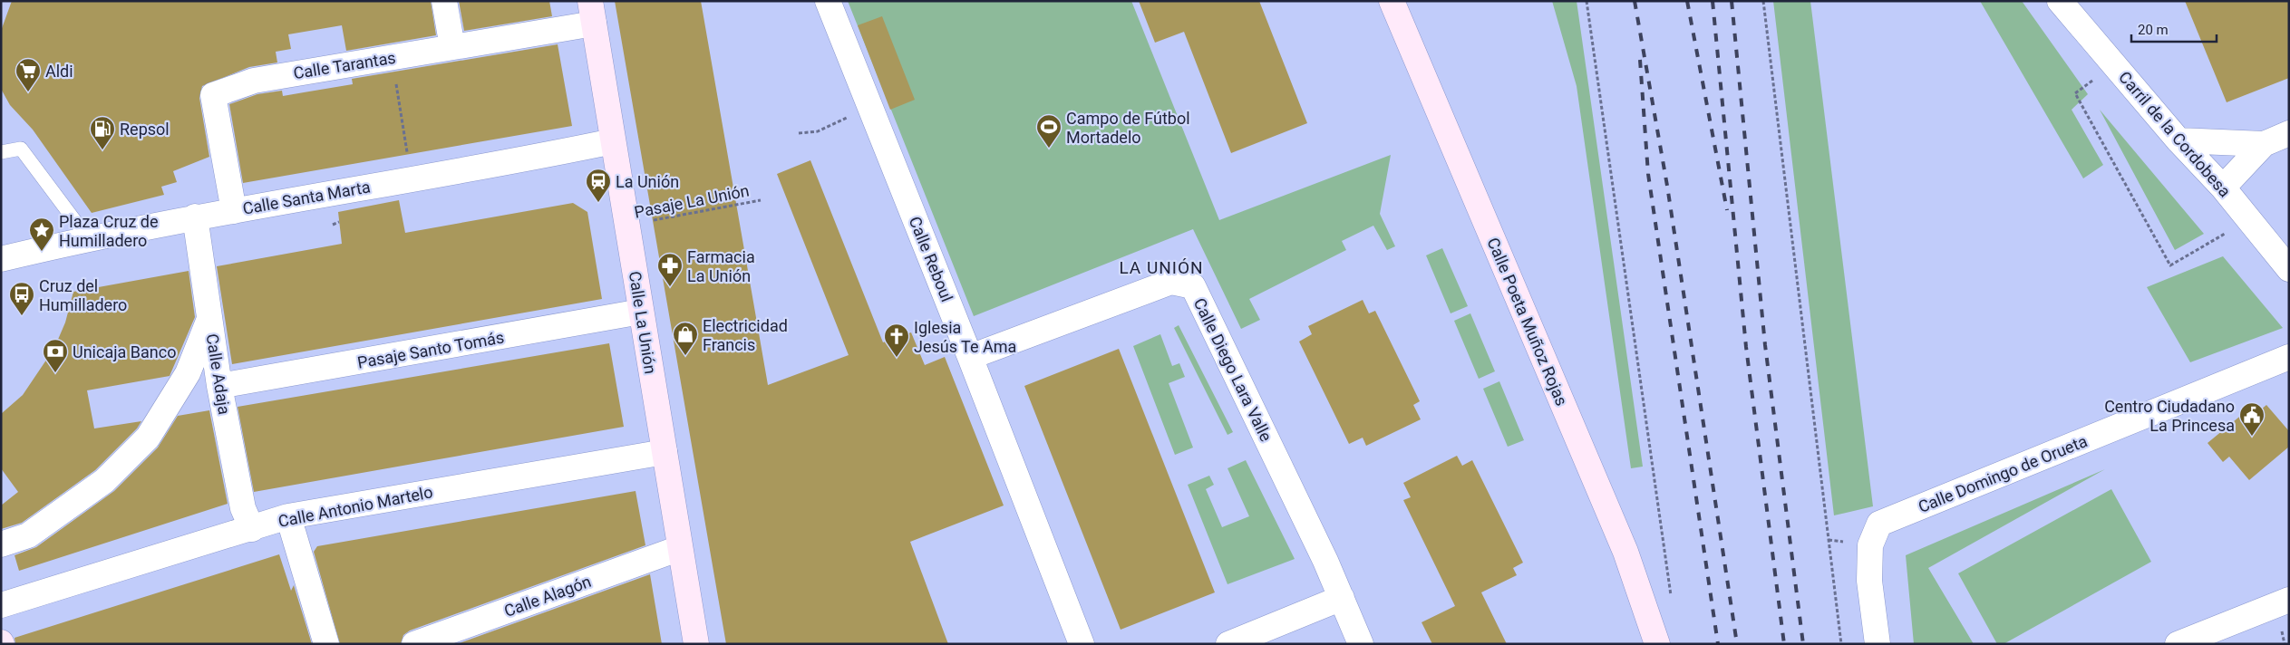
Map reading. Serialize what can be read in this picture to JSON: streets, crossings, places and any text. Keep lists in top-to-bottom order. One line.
{"streets":{"street":["Calle Tarantas","Carril de la Cordobesa","Calle Santa Marta","Calle Reboul","Calle Poeta Muñoz Rojas","Calle La Unión","Pasaje Santo Tomás","Calle Diego Lara Valle","Calle Adaja","Calle Domingo de Orueta","Calle Antonio Martelo","Calle Alagón"],"path":["Pasaje La Unión"]},"crossings":[["Calle Tarantas","Calle Santa Marta"],["Calle Tarantas","Calle La Unión"],["Calle Santa Marta","Calle La Unión"],["Calle Santa Marta","Calle Adaja"],["Pasaje La Unión","Calle La Unión"],["Calle Reboul","Calle Diego Lara Valle"],["Calle La Unión","Pasaje Santo Tomás"],["Calle La Unión","Calle Antonio Martelo"],["Calle La Unión","Calle Alagón"],["Pasaje Santo Tomás","Calle Adaja"],["Calle Adaja","Calle Antonio Martelo"]],"districts":["LA UNIÓN"],"places":{"supermarket":["Aldi"],"sports":["Campo de Fútbol Mortadelo"],"fuel station":["Repsol"],"station":["La Unión"],"place":["Plaza Cruz de Humilladero"],"pharmacy":["Farmacia La Unión"],"bus stop":["Cruz del Humilladero"],"shop":["Electricidad Francis"],"church":["Iglesia Jesús Te Ama"],"bank":["Unicaja Banco"],"public building":["Centro Ciudadano La Princesa"]},"scale_bar":"20 m"}
